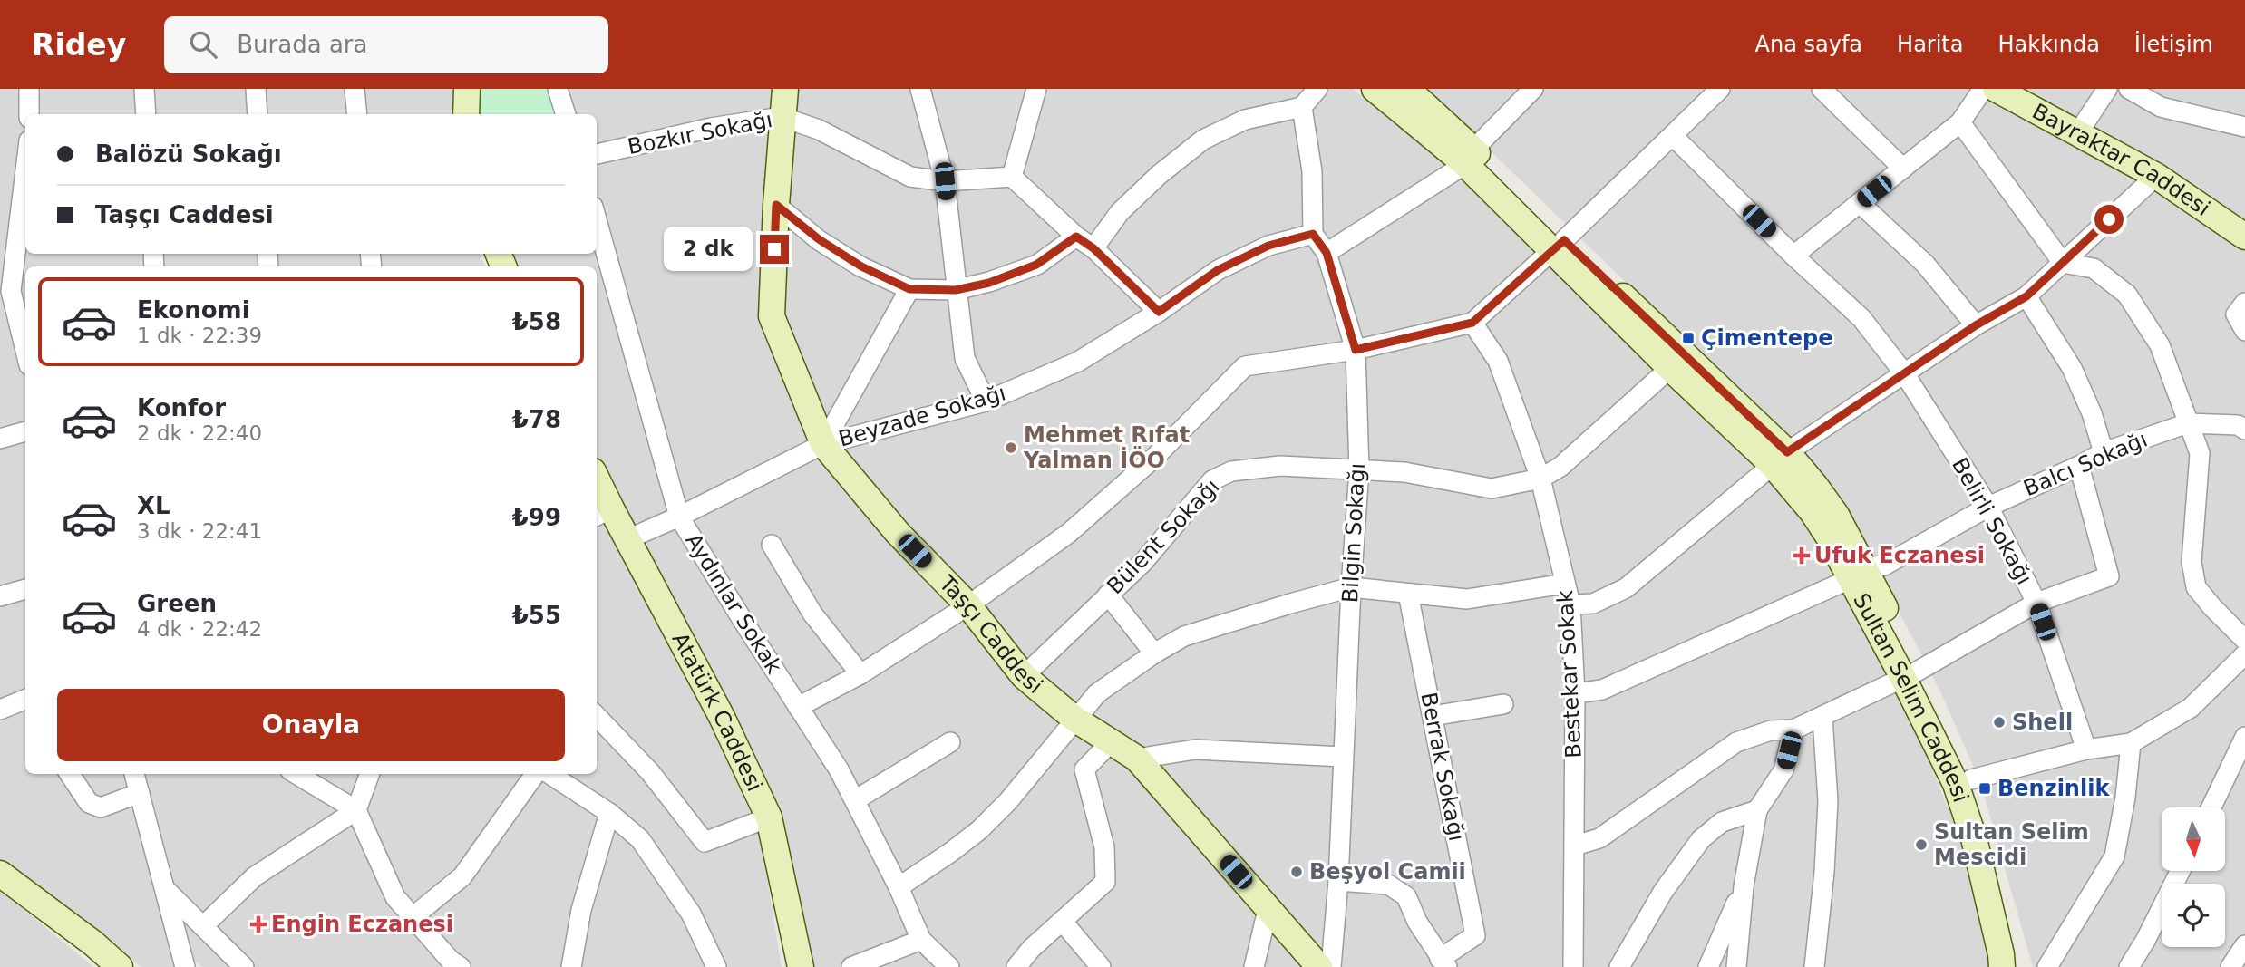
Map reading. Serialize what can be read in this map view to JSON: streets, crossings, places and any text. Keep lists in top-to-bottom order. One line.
{"streets":{"street":["Bozkır Sokağı","Bayraktar Caddesi","Beyzade Sokağı","Balcı Sokağı","Belirli Sokağı","Bilgin Sokağı","Bülent Sokağı","Aydınlar Sokak","Taşçı Caddesi","Bestekar Sokak","Sultan Selim Caddesi","Atatürk Caddesi","Berrak Sokağı"]},"crossings":[["Bozkır Sokağı","Taşçı Caddesi"],["Beyzade Sokağı","Bilgin Sokağı"],["Beyzade Sokağı","Aydınlar Sokak"],["Beyzade Sokağı","Taşçı Caddesi"],["Beyzade Sokağı","Atatürk Caddesi"],["Balcı Sokağı","Belirli Sokağı"],["Balcı Sokağı","Bestekar Sokak"],["Balcı Sokağı","Sultan Selim Caddesi"],["Bilgin Sokağı","Bülent Sokağı"],["Bülent Sokağı","Taşçı Caddesi"],["Bülent Sokağı","Bestekar Sokak"],["Bülent Sokağı","Sultan Selim Caddesi"]],"places":{"transit":["Çimentepe","Benzinlik"],"other":["Mehmet Rıfat Yalman İÖO","Shell","Sultan Selim Mescidi","Beşyol Camii"],"health":["Ufuk Eczanesi","Engin Eczanesi"]},"north":"bottom","page":{"header":"Ridey","search":"Burada ara","nav":["Ana sayfa","Harita","Hakkında","İletişim"],"banner":["Balözü Sokağı","Taşçı Caddesi"],"bubble":"2 dk","list":[{"name":"Ekonomi","note":"1 dk · 22:39","value":"₺58"},{"name":"Konfor","note":"2 dk · 22:40","value":"₺78"},{"name":"XL","note":"3 dk · 22:41","value":"₺99"},{"name":"Green","note":"4 dk · 22:42","value":"₺55"}],"buttons":"Onayla"}}
